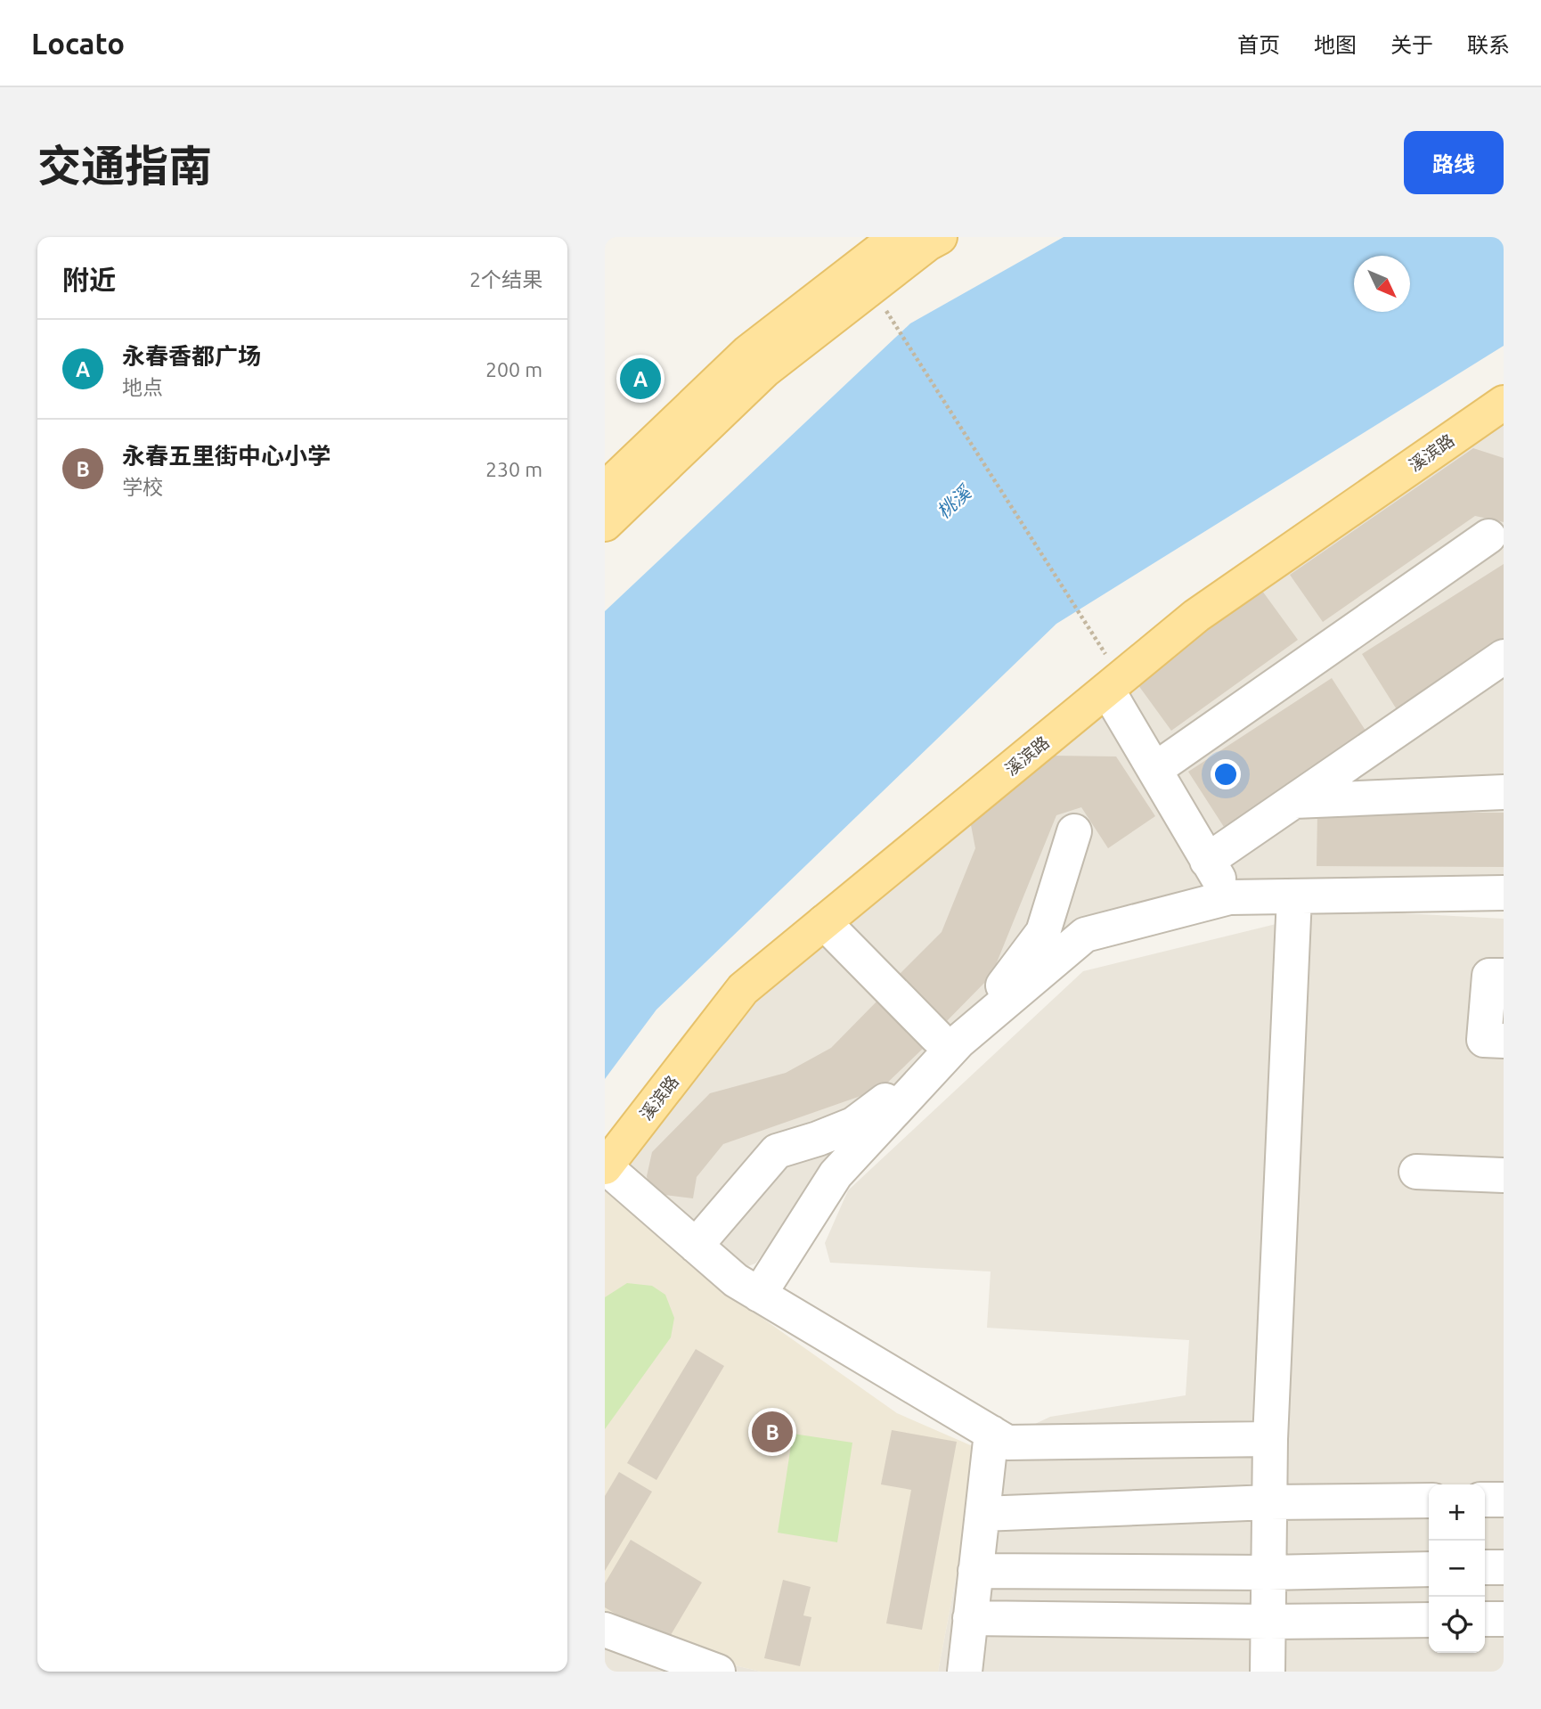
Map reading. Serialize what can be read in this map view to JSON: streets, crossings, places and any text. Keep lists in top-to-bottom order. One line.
{"streets":{"main road":["溪滨路"]},"water":["桃溪"],"north":"bottom right","page":{"header":"Locato","nav":["首页","地图","关于","联系"],"title":"交通指南","buttons":"路线","heading":["附近","2个结果"],"list":[{"mark":"A","name":"永春香都广场","note":"地点","value":"200 m"},{"mark":"B","name":"永春五里街中心小学","note":"学校","value":"230 m"}],"pins":["A","B"],"map_buttons":["+","−"]}}
